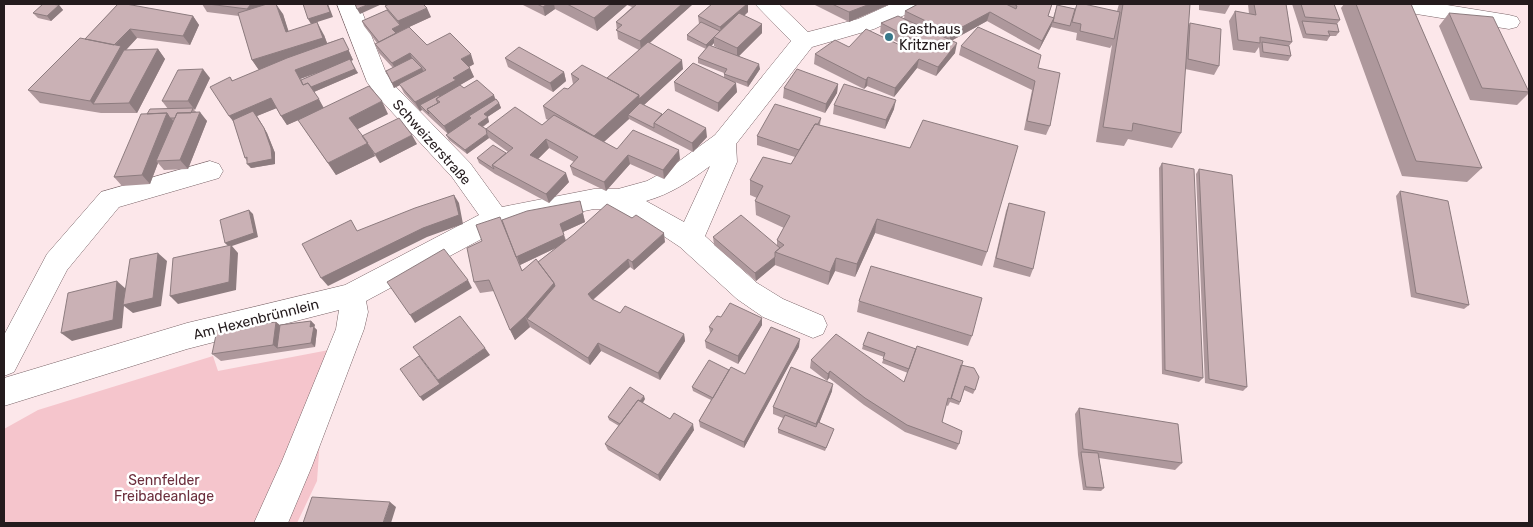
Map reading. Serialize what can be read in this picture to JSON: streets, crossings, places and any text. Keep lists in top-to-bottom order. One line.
{"streets":{"street":["Schweizerstraße","Am Hexenbrünnlein"]},"crossings":[["Schweizerstraße","Am Hexenbrünnlein"]],"parks":["Sennfelder Freibadeanlage"],"places":["Gasthaus Kritzner"]}
